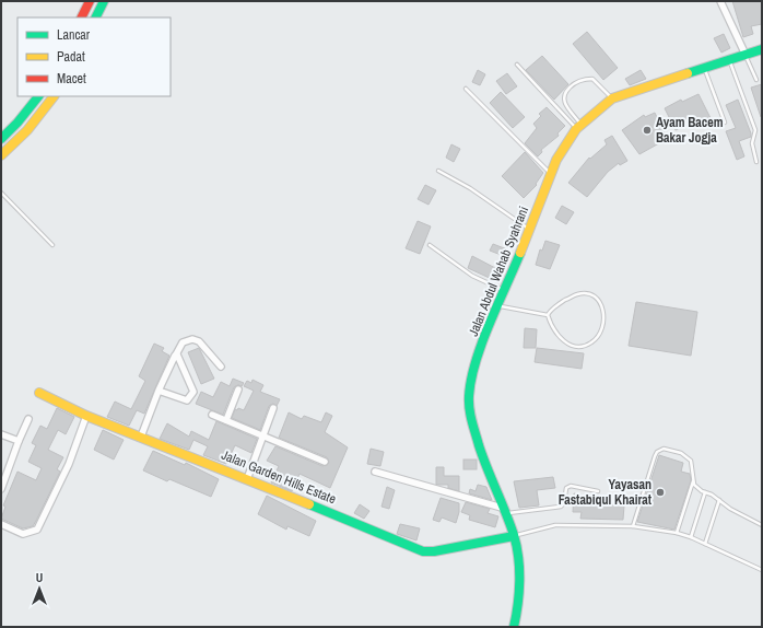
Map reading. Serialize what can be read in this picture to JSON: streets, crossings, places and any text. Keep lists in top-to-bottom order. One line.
{"streets":{"main road":["Jalan Abdul Wahab Syahrani","Jalan Garden Hills Estate"]},"crossings":[["Jalan Abdul Wahab Syahrani","Jalan Garden Hills Estate"]],"places":["Ayam Bacem Bakar Jogja","Yayasan Fastabiqul Khairat"],"legend":["Lancar","Padat","Macet"],"north":"top"}
